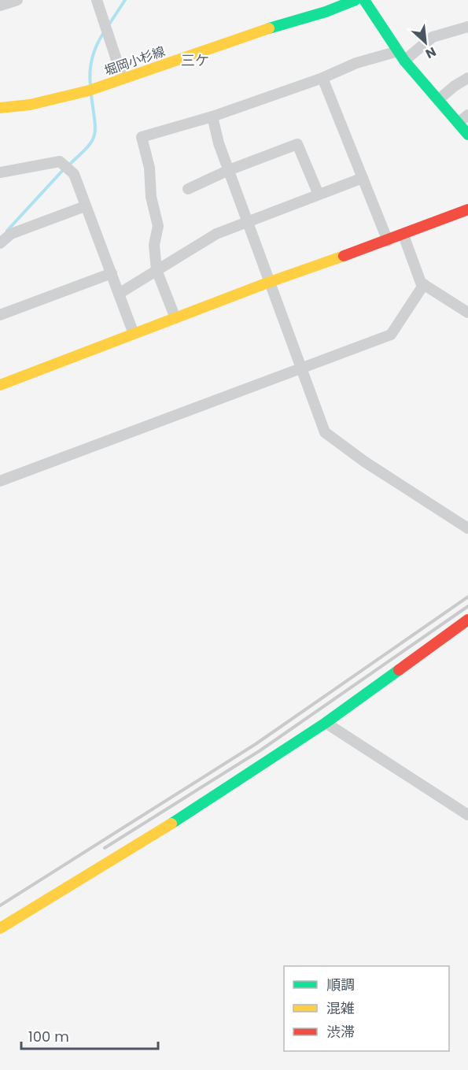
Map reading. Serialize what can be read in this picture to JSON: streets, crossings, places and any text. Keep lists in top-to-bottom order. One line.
{"streets":{"street":["堀岡小杉線"]},"districts":["三ケ"],"legend":["順調","混雑","渋滞"],"scale_bar":"100 m","north":"bottom right"}
